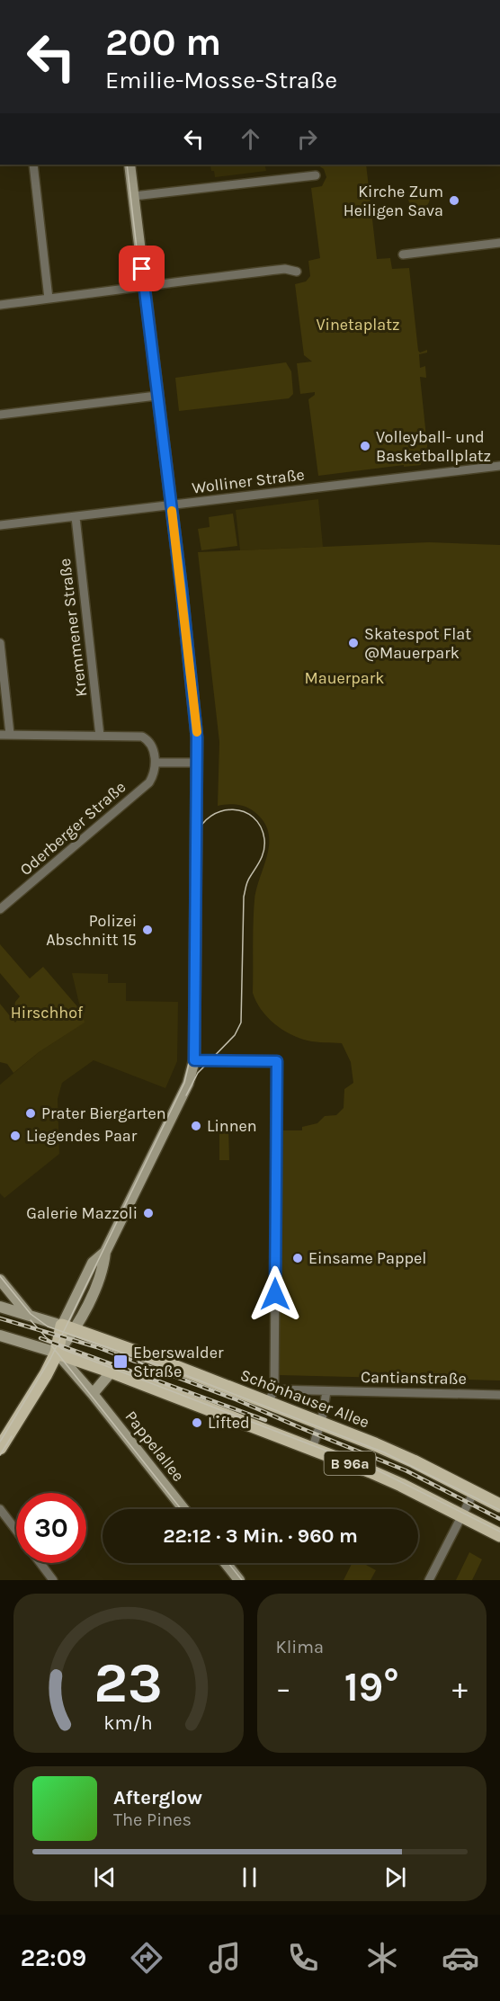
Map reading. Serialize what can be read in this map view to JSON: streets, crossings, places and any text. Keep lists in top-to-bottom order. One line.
{"streets":{"main road":["Schönhauser Allee","Pappelallee","B 96a"],"street":["Wolliner Straße","Kremmener Straße","Oderberger Straße","Cantianstraße"]},"crossings":[["Wolliner Straße","Kremmener Straße"],["Pappelallee","B 96a"]],"parks":["Vinetaplatz","Mauerpark","Hirschhof"],"places":{"other":["Kirche Zum Heiligen Sava","Volleyball- und Basketballplatz","Skatespot Flat @Mauerpark","Polizei Abschnitt 15","Prater Biergarten","Linnen","Liegendes Paar","Galerie Mazzoli","Einsame Pappel","Lifted"],"transit":["Eberswalder Straße"]},"page":{"turn":["200 m","Emilie-Mosse-Straße"],"limit":"30","trip":"22:12 · 3 Min. · 960 m","tile":"Klima","heat":["−","19°","+"],"song":["Afterglow","The Pines"],"tabs":"22:09","gauge":["23","km/h"]}}
